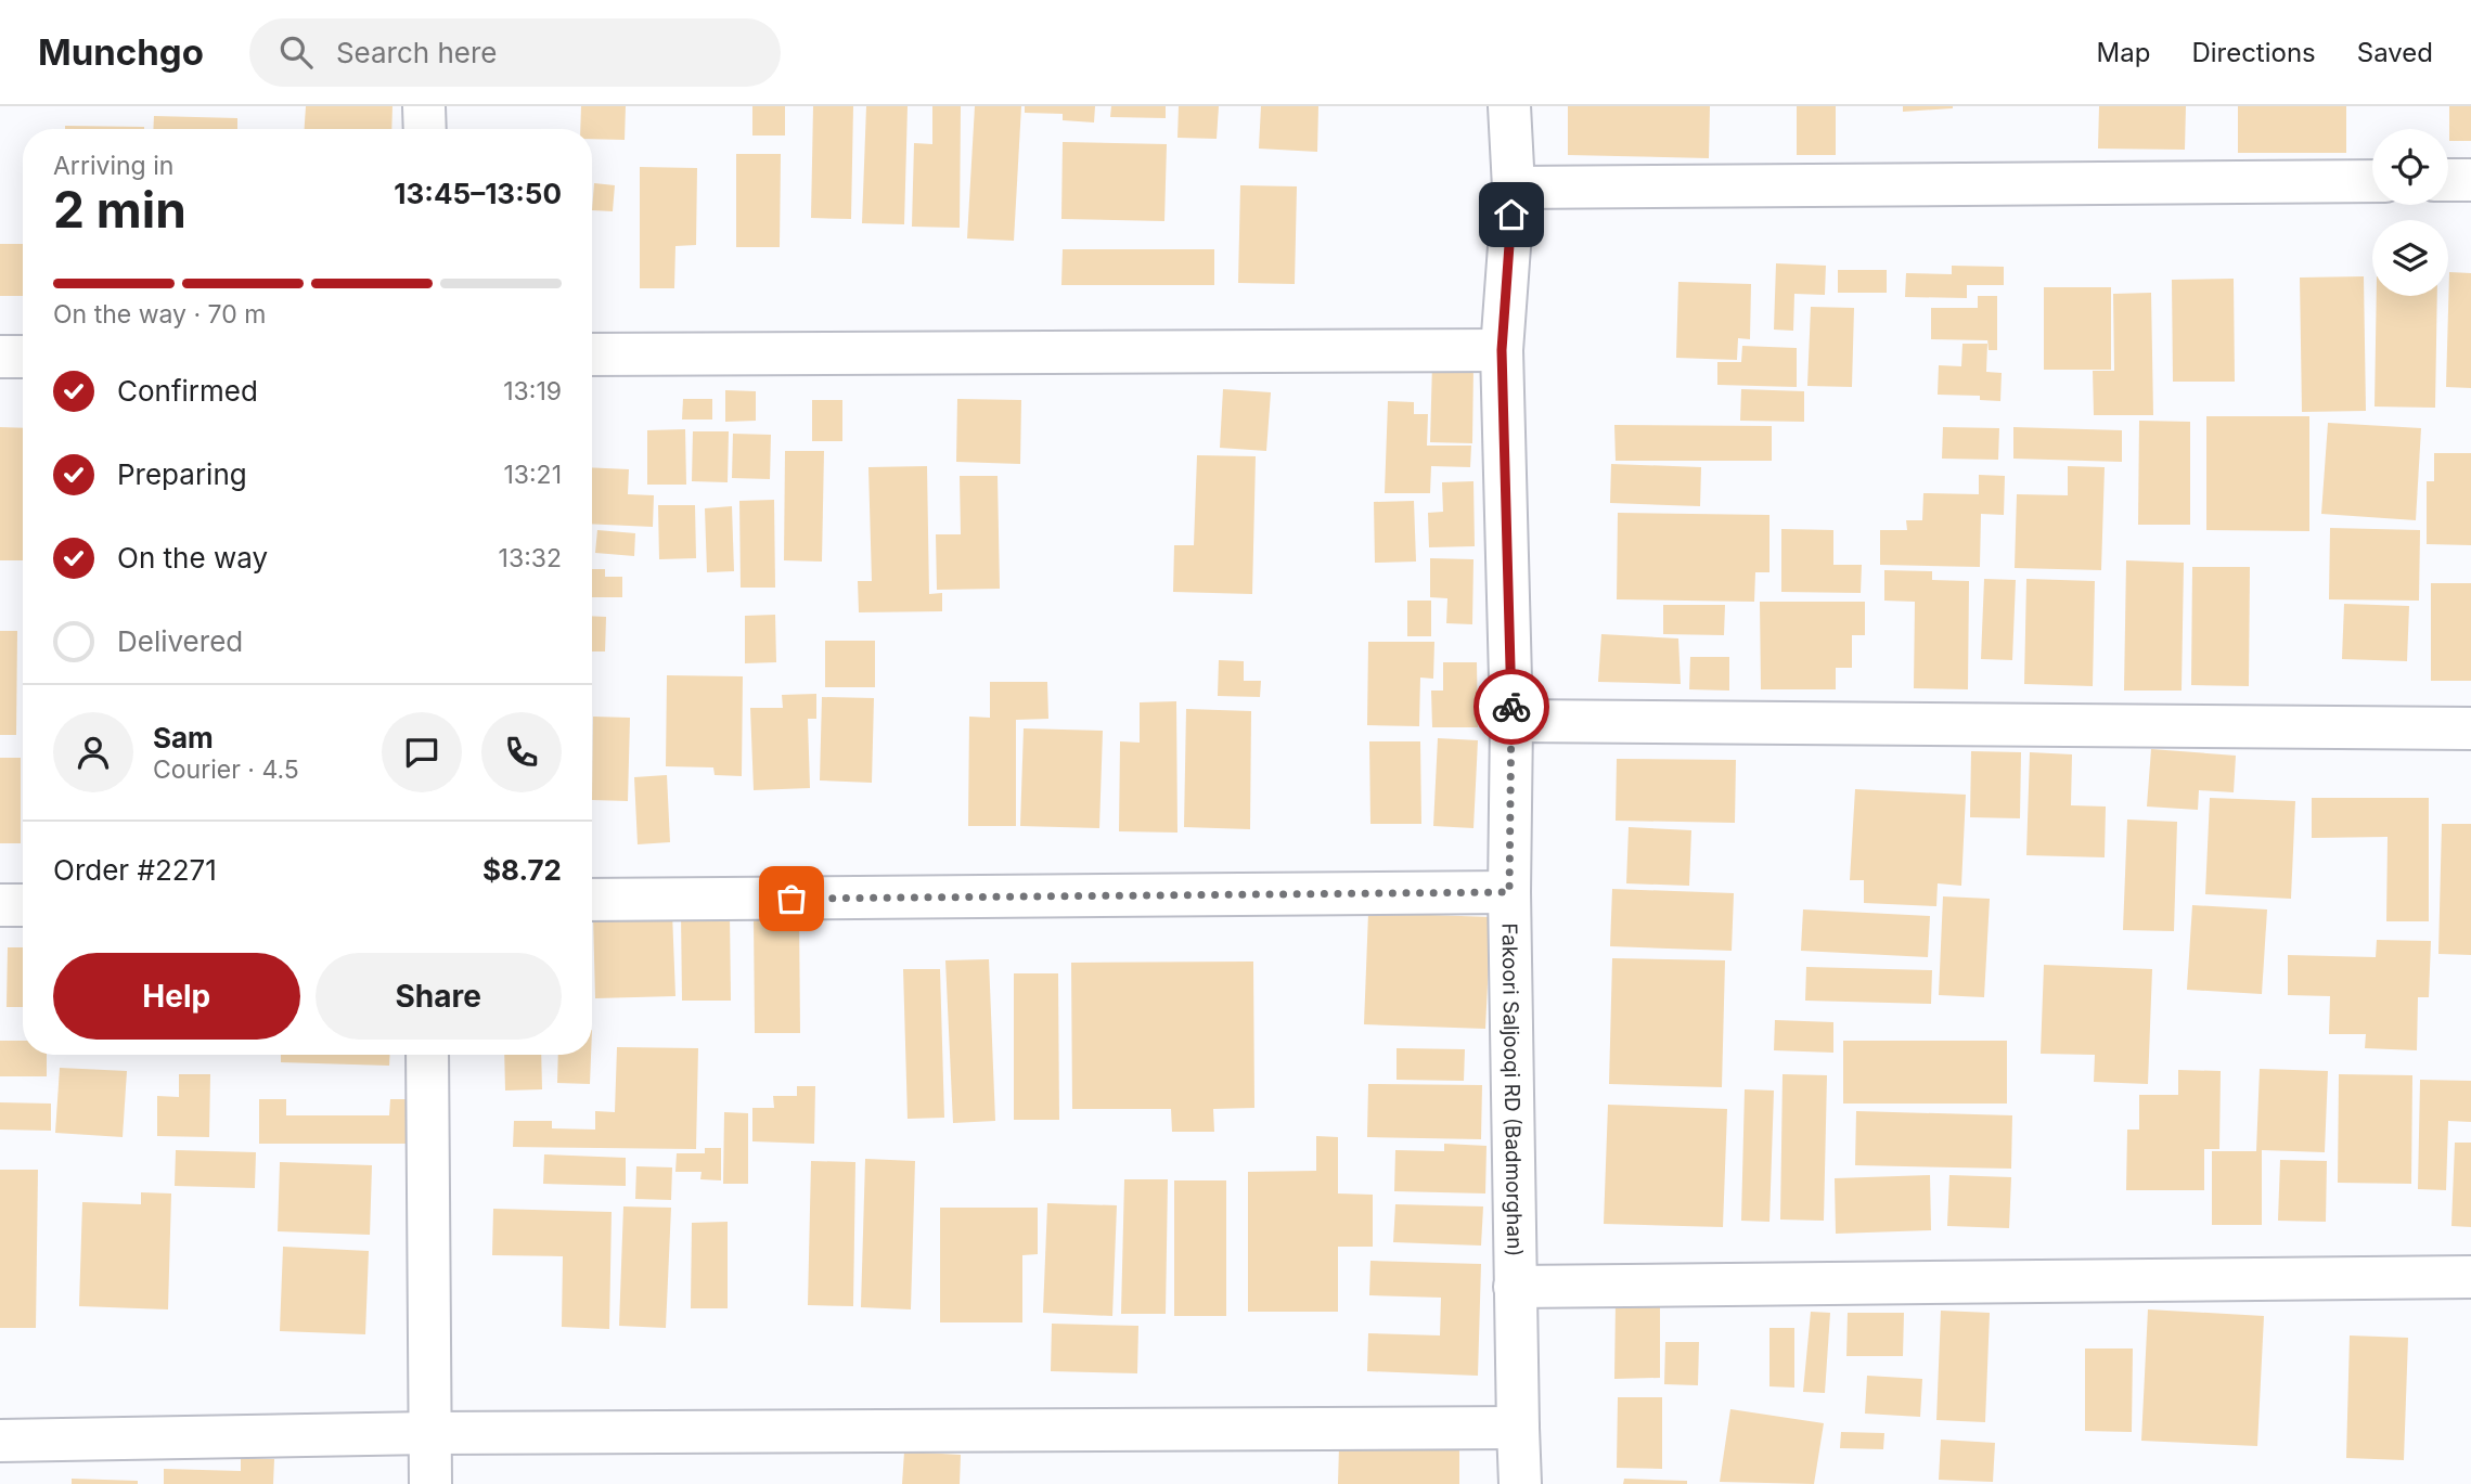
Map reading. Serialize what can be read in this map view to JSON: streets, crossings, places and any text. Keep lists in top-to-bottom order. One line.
{"streets":{"street":["Fakoori Saljooqi RD (Badmorghan)"]},"page":{"header":"Munchgo","search":"Search here","nav":["Map","Directions","Saved"],"heading":["2 min","Arriving in","13:45–13:50"],"panel":["Sam","Courier · 4.5","Order #2271","$8.72"],"bar":"On the way · 70 m","list":[["Confirmed","13:19"],["Preparing","13:21"],["On the way","13:32"],"Delivered"],"buttons":["Help","Share"]}}
